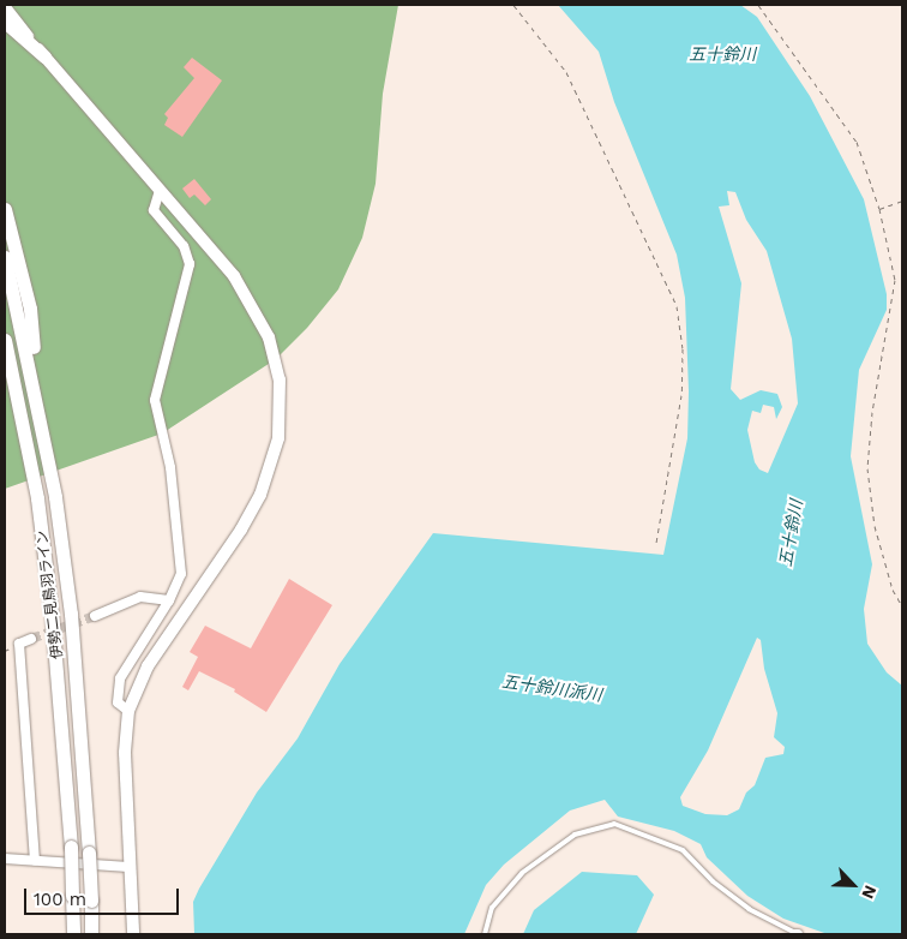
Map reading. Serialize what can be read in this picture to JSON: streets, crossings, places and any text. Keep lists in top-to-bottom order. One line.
{"streets":{"main road":["伊勢二見鳥羽ライン"]},"water":["五十鈴川","五十鈴川派川"],"scale_bar":"100 m","north":"bottom right"}
